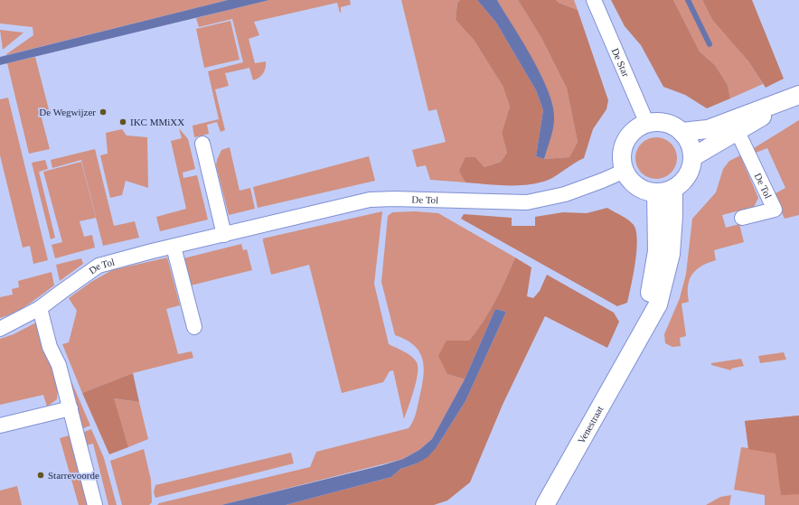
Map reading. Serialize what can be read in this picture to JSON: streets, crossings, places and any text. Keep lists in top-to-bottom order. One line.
{"streets":{"street":["De Star","De Tol","Venestraat"]},"crossings":[["De Star","De Tol"],["De Star","Venestraat"],["De Tol","Venestraat"]],"places":["De Wegwijzer","IKC MMiXX","Starrevoorde"]}
